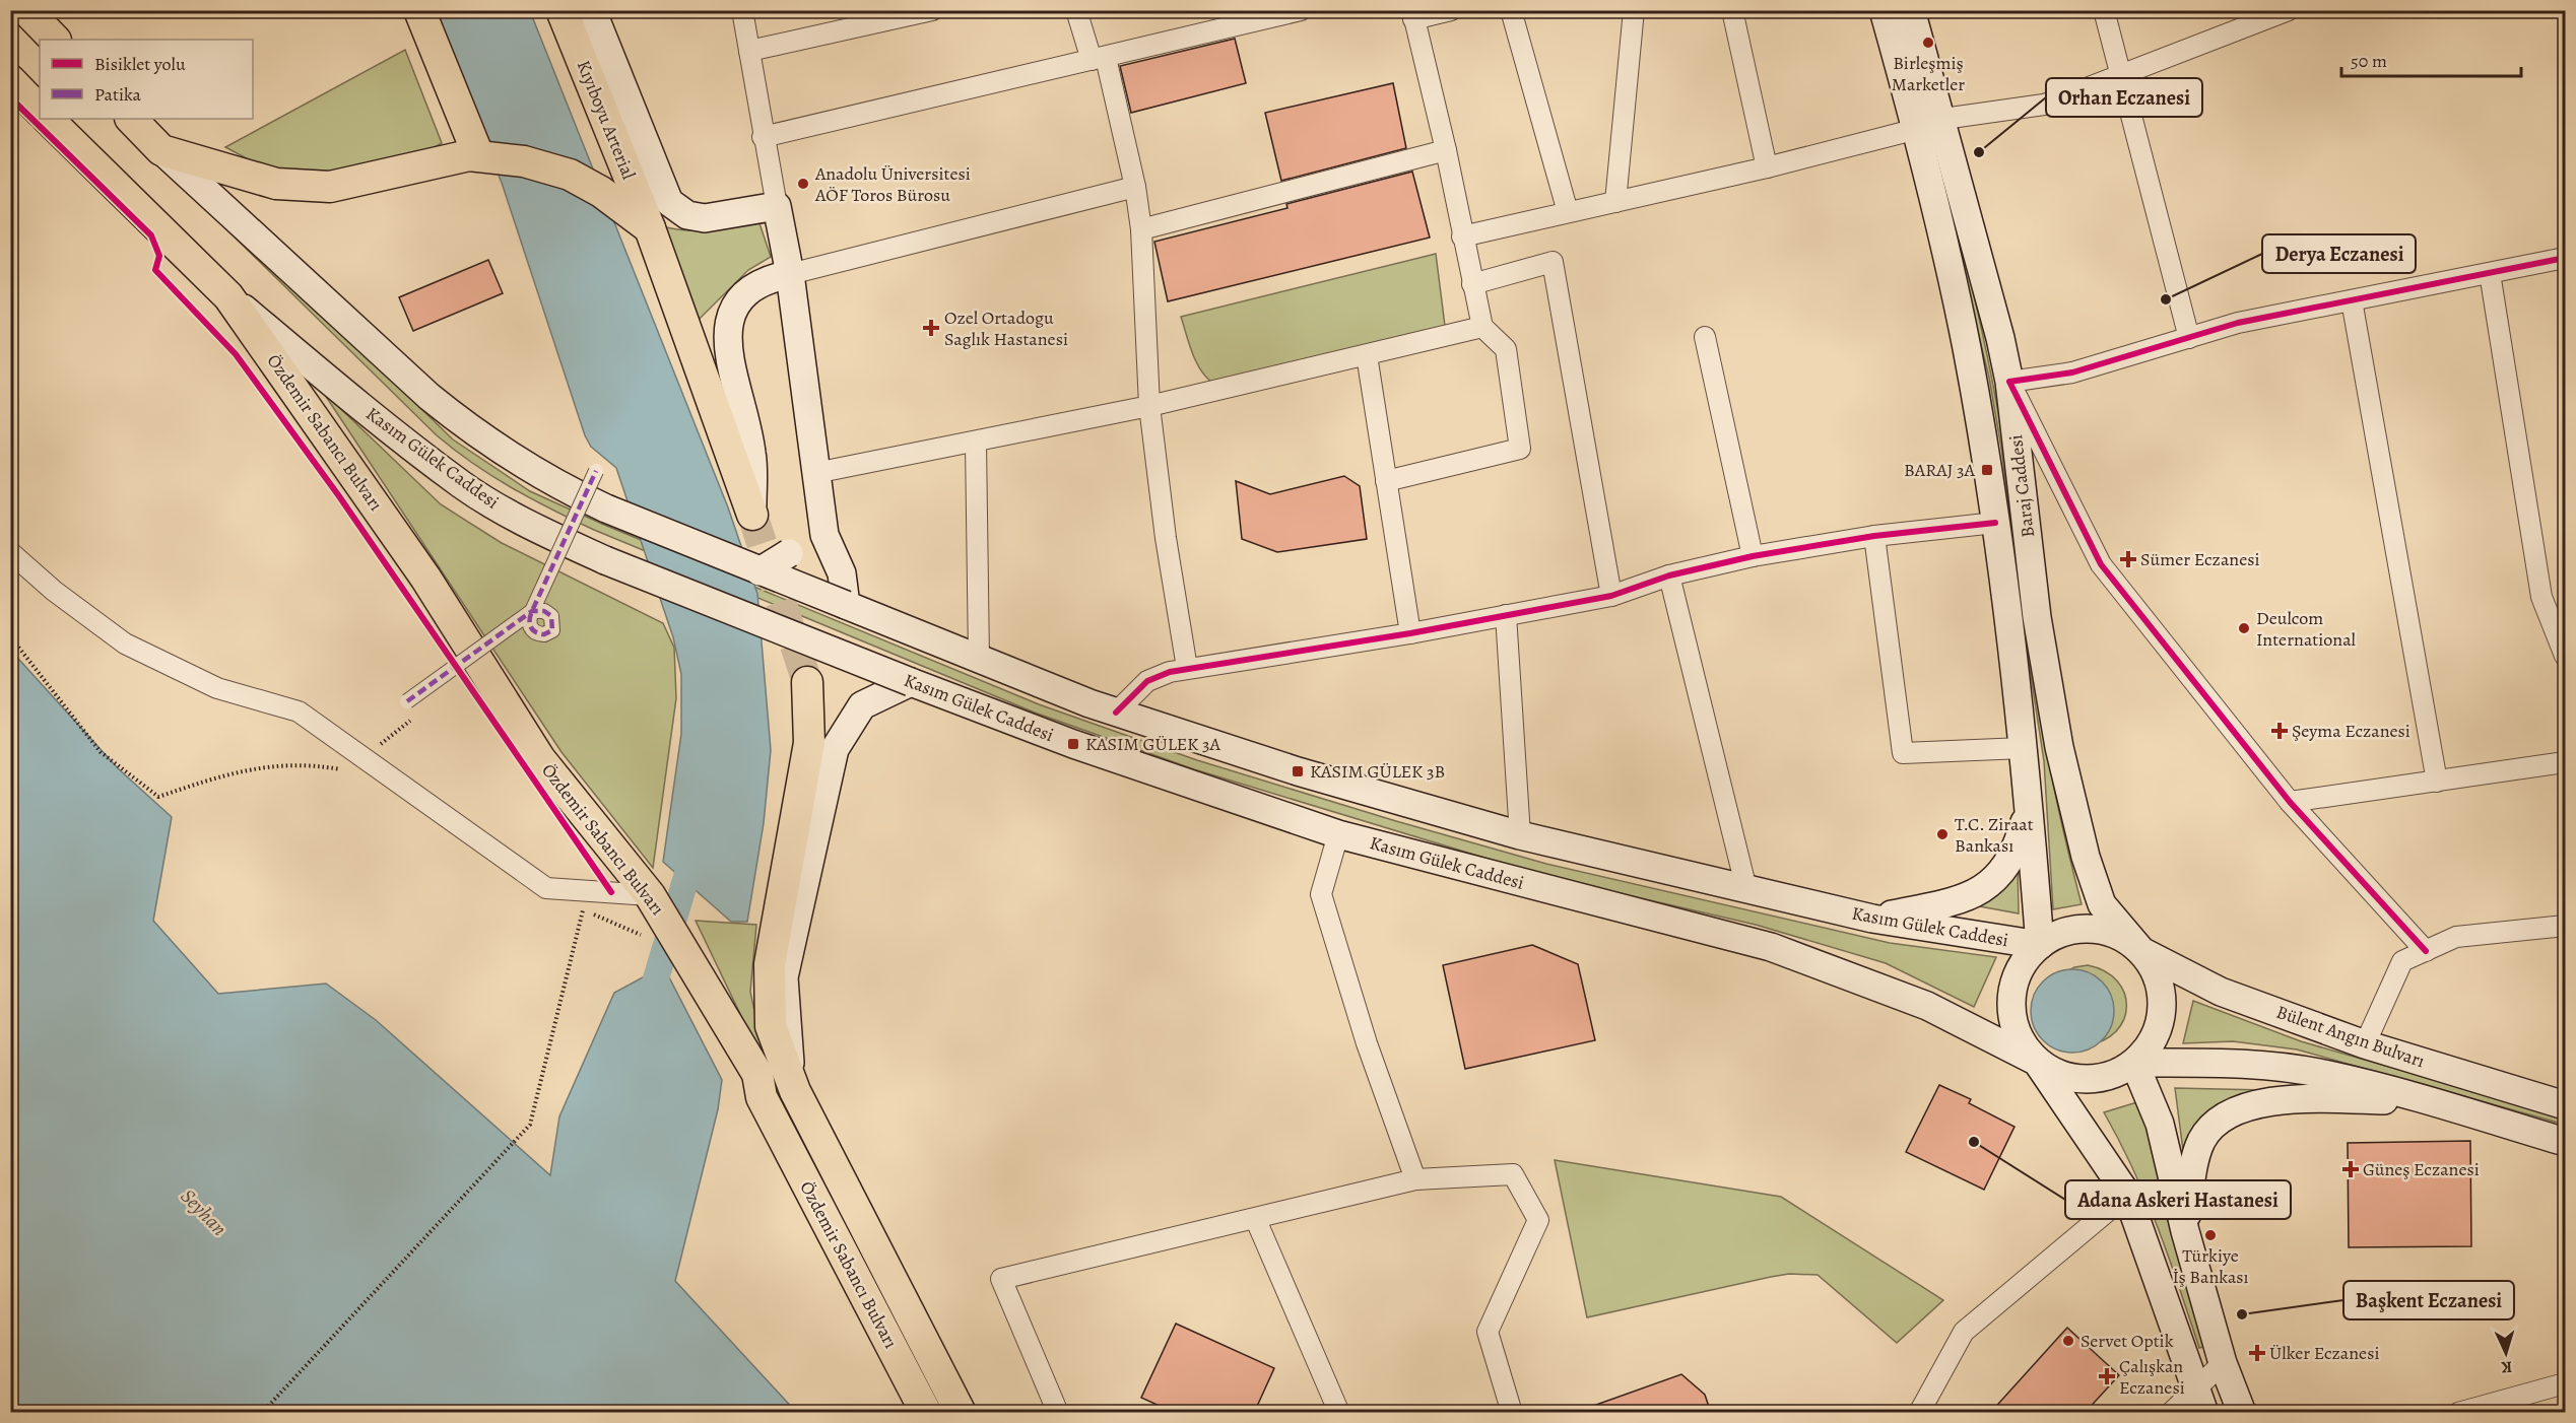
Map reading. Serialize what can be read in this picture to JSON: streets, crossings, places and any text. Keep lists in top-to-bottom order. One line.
{"streets":{"main road":["Kıyıboyu Arterial","Özdemir Sabancı Bulvarı","Kasım Gülek Caddesi","Baraj Caddesi","Bülent Angın Bulvarı"]},"crossings":[["Özdemir Sabancı Bulvarı","Kasım Gülek Caddesi"],["Kasım Gülek Caddesi","Baraj Caddesi"],["Kasım Gülek Caddesi","Bülent Angın Bulvarı"],["Baraj Caddesi","Bülent Angın Bulvarı"]],"water":["Seyhan"],"places":{"other":["Birleşmiş Marketler","Orhan Eczanesi","Anadolu Üniversitesi AÖF Toros Bürosu","Derya Eczanesi","Deulcom International","T.C. Ziraat Bankası","Adana Askeri Hastanesi","Türkiye İş Bankası","Başkent Eczanesi","Servet Optik"],"health":["Ozel Ortadogu Saglık Hastanesi","Sümer Eczanesi","Şeyma Eczanesi","Güneş Eczanesi","Ülker Eczanesi","Çalışkan Eczanesi"],"transit":["BARAJ 3A","KASIM GÜLEK 3A","KASIM GÜLEK 3B"]},"legend":["Bisiklet yolu","Patika"],"scale_bar":"50 m","north":"bottom"}
